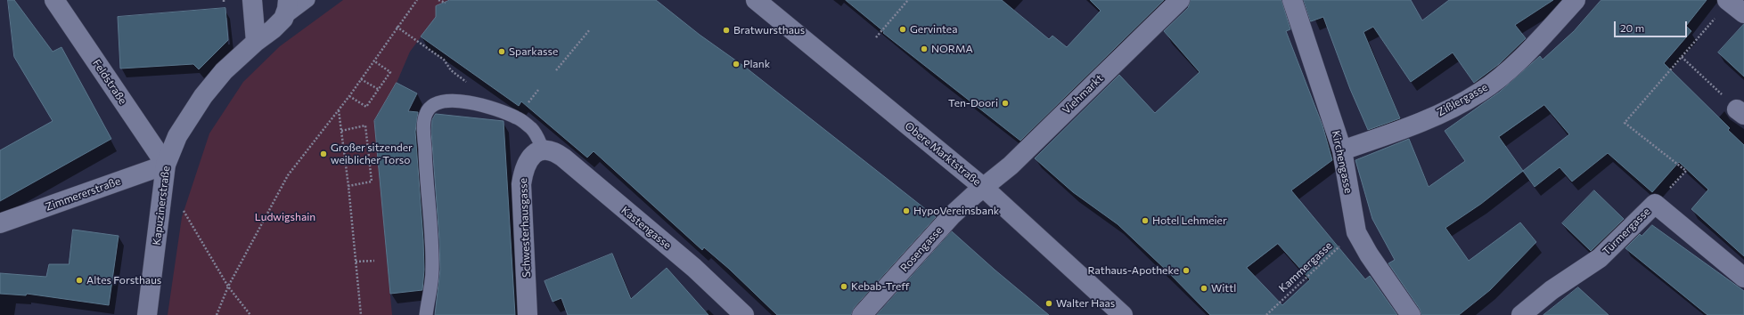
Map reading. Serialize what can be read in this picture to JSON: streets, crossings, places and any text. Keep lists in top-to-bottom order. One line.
{"streets":{"street":["Feldstraße","Viehmarkt","Zißlergasse","Obere Marktstraße","Kirchengasse","Zimmererstraße","Kapuzinerstraße","Schwesterhausgasse","Kastengasse","Türmergasse","Rosengasse"],"path":["Kammergasse"]},"crossings":[["Feldstraße","Zimmererstraße"],["Feldstraße","Kapuzinerstraße"],["Viehmarkt","Obere Marktstraße"],["Viehmarkt","Rosengasse"],["Zißlergasse","Kirchengasse"],["Obere Marktstraße","Rosengasse"],["Kirchengasse","Kammergasse"],["Zimmererstraße","Kapuzinerstraße"],["Schwesterhausgasse","Kastengasse"]],"parks":["Ludwigshain"],"places":["Gervintea","Bratwursthaus","NORMA","Sparkasse","Plank","Ten-Doori","Großer sitzender weiblicher Torso","HypoVereinsbank","Hotel Lehmeier","Rathaus-Apotheke","Altes Forsthaus","Kebab-Treff","Wittl","Walter Haas"],"scale_bar":"20 m"}
